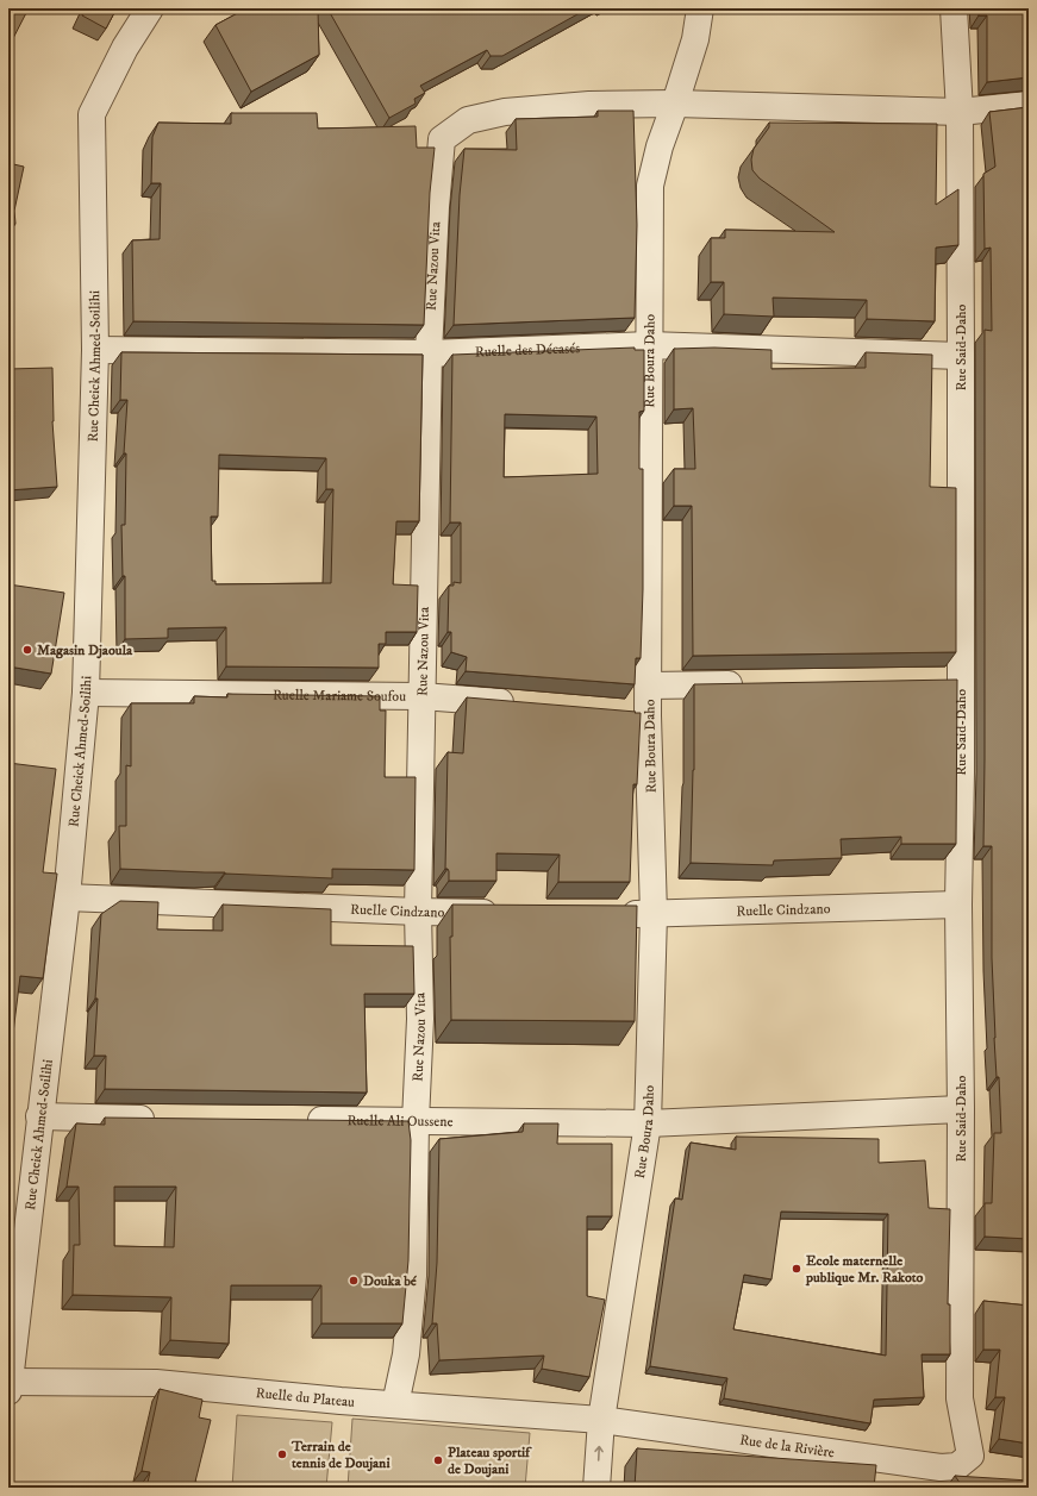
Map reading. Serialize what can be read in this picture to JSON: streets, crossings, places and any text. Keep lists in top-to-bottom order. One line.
{"streets":{"street":["Rue Nazou Vita","Rue Said-Daho","Ruelle des Décasés","Rue Boura Daho","Rue Cheick Ahmed-Soilihi","Ruelle Mariame Soufou","Ruelle Cindzano","Ruelle Ali Oussene","Ruelle du Plateau","Rue de la Rivière"]},"crossings":[["Rue Nazou Vita","Ruelle des Décasés"],["Rue Nazou Vita","Rue Boura Daho"],["Rue Nazou Vita","Ruelle Mariame Soufou"],["Rue Nazou Vita","Ruelle Cindzano"],["Rue Nazou Vita","Ruelle Ali Oussene"],["Rue Nazou Vita","Ruelle du Plateau"],["Rue Said-Daho","Ruelle des Décasés"],["Rue Said-Daho","Ruelle Cindzano"],["Rue Said-Daho","Ruelle Ali Oussene"],["Rue Said-Daho","Rue de la Rivière"],["Ruelle des Décasés","Rue Boura Daho"],["Ruelle des Décasés","Rue Cheick Ahmed-Soilihi"],["Rue Boura Daho","Ruelle Cindzano"],["Rue Boura Daho","Ruelle Ali Oussene"],["Rue Boura Daho","Ruelle du Plateau"],["Rue Boura Daho","Rue de la Rivière"],["Rue Cheick Ahmed-Soilihi","Ruelle Mariame Soufou"],["Rue Cheick Ahmed-Soilihi","Ruelle Cindzano"],["Rue Cheick Ahmed-Soilihi","Ruelle du Plateau"],["Ruelle du Plateau","Rue de la Rivière"]],"places":["Magasin Djaoula","Ecole maternelle publique Mr. Rakoto","Douka bé","Terrain de tennis de Doujani","Plateau sportif de Doujani"]}
